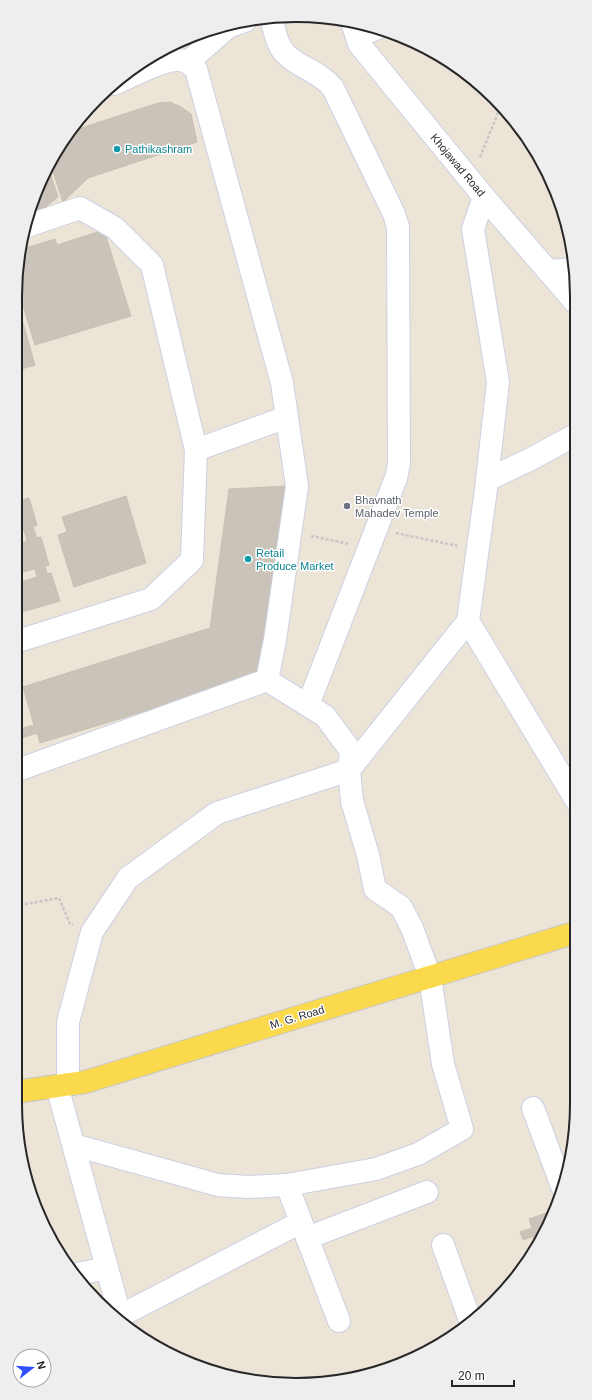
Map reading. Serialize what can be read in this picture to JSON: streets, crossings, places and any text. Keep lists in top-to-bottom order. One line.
{"streets":{"main road":["M. G. Road"],"street":["Khojawad Road"]},"places":["Pathikashram","Bhavnath Mahadev Temple","Retail Produce Market"],"scale_bar":"20 m","north":"right"}
